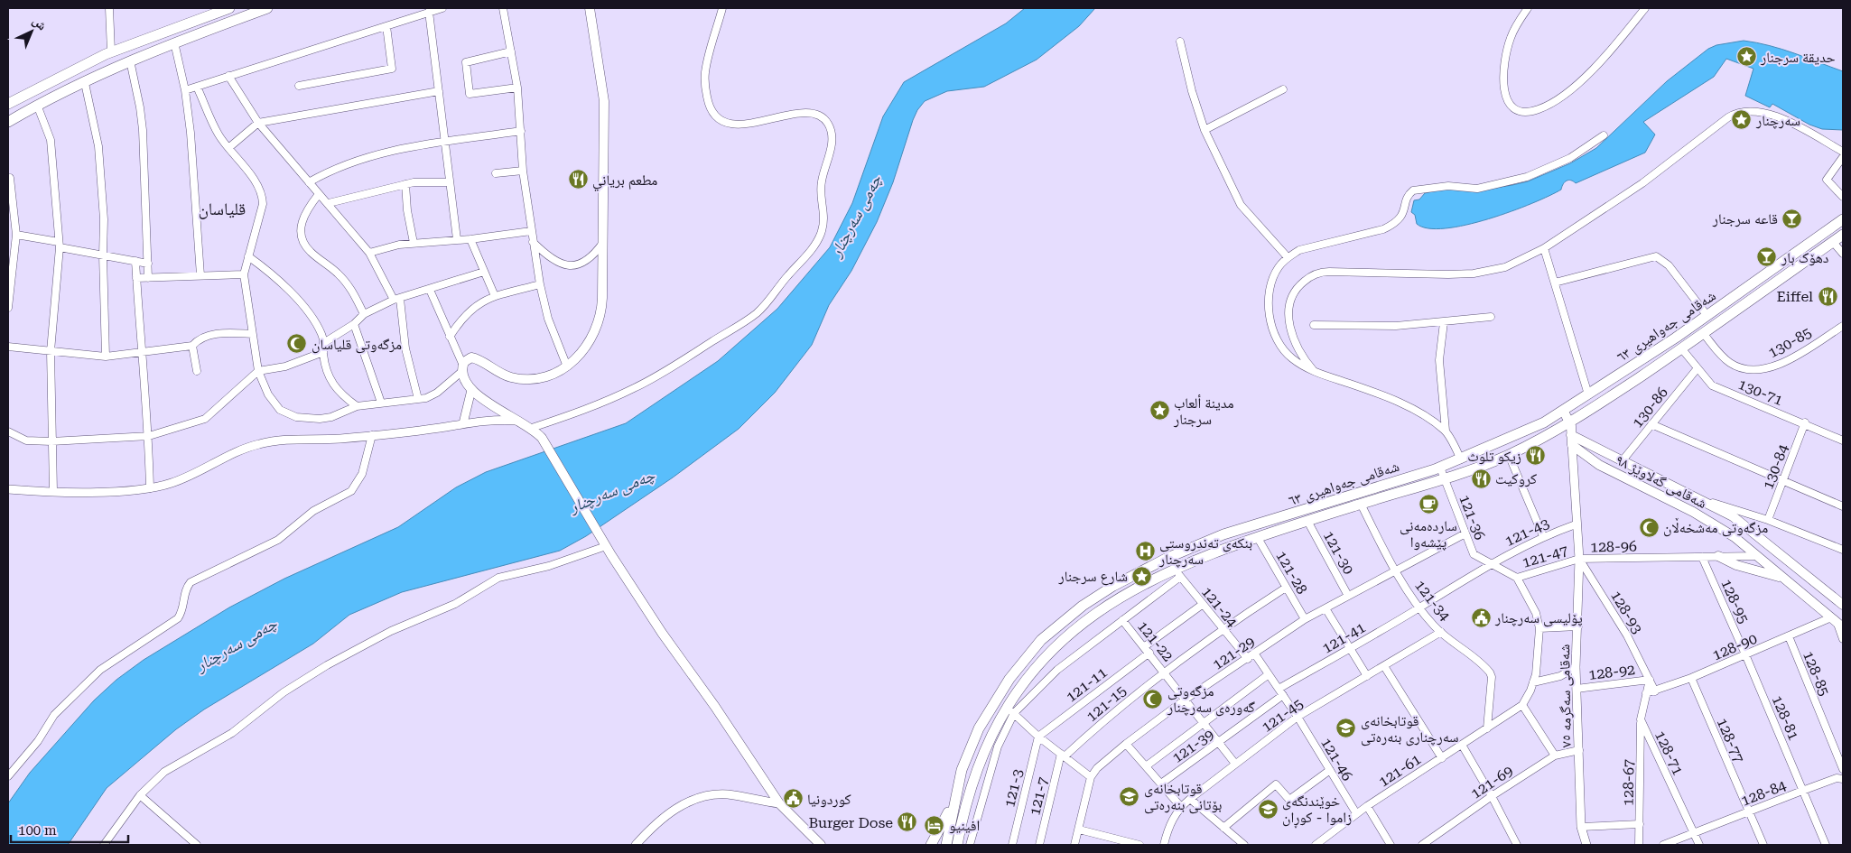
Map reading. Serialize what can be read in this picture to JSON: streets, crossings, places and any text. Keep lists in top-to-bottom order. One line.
{"streets":{"main road":["شەقامی جەواهیری ٦٣","شەقامی گەلاوێژ ٩٨","شەقامی سەگرمە ٧٥"],"street":["130-85","130-71","130-86","130-84","121-36","121-43","128-96","121-30","121-47","121-28","121-34","128-95","121-24","128-93","121-41","121-22","128-90","121-29","128-92","128-85","121-11","121-15","121-45","128-81","128-77","121-39","128-71","121-46","121-61","121-69","128-67","121-3","128-84","121-7"]},"crossings":[["شەقامی جەواهیری ٦٣","130-85"],["شەقامی جەواهیری ٦٣","130-71"],["شەقامی جەواهیری ٦٣","121-36"],["شەقامی جەواهیری ٦٣","121-30"],["شەقامی جەواهیری ٦٣","121-28"],["شەقامی جەواهیری ٦٣","121-34"],["شەقامی جەواهیری ٦٣","121-24"],["شەقامی جەواهیری ٦٣","شەقامی سەگرمە ٧٥"],["130-71","130-86"],["130-71","130-84"],["130-86","شەقامی گەلاوێژ ٩٨"],["شەقامی گەلاوێژ ٩٨","128-96"],["شەقامی گەلاوێژ ٩٨","128-90"],["شەقامی گەلاوێژ ٩٨","شەقامی سەگرمە ٧٥"],["121-36","121-43"],["121-36","121-47"],["121-36","121-29"],["121-43","121-34"],["121-43","121-41"],["121-43","شەقامی سەگرمە ٧٥"],["128-96","121-47"],["128-96","128-95"],["128-96","128-93"],["128-96","شەقامی سەگرمە ٧٥"],["121-30","121-29"],["121-47","128-93"],["121-47","شەقامی سەگرمە ٧٥"],["121-28","121-29"],["121-28","121-15"],["121-34","121-41"],["121-34","121-29"],["121-34","121-45"],["121-34","121-61"],["128-95","128-90"],["128-95","128-81"],["121-24","121-29"],["121-24","121-11"],["121-24","121-15"],["128-93","128-90"],["128-93","128-92"],["128-93","شەقامی سەگرمە ٧٥"],["128-93","128-71"],["121-41","121-39"],["121-41","121-46"],["121-22","121-29"],["121-22","121-11"],["121-22","121-15"],["121-22","121-45"],["121-22","121-39"],["128-90","128-85"],["128-90","128-81"],["128-90","128-77"],["128-90","128-71"],["121-29","121-46"],["128-92","شەقامی سەگرمە ٧٥"],["128-92","128-71"],["121-11","121-3"],["شەقامی سەگرمە ٧٥","121-69"],["121-15","121-7"],["121-45","121-46"],["128-81","128-84"],["128-77","128-84"],["121-39","121-46"],["128-71","128-67"],["128-71","128-84"],["121-46","121-61"]],"districts":["قلياسان"],"water":["چەمی سەرچنار"],"places":{"place":["حديقة سرجنار","سەرچنار","مدينة ألعاب سرجنار","شارع سرجنار"],"restaurant":["مطعم برياني","Eiffel","زيكو تلوث","كروكيت","Burger Dose"],"bar":["قاعه سرجنار","دهۆک بار"],"mosque":["مزگەوتی قلیاسان","مزگەوتی مەشخەڵان","مزگەوتی گەورەی سەرچنار"],"cafe":["ساردەمەنی پێشەوا"],"hospital":["بنکەی تەندروستی سەرچنار"],"public building":["پۆلیسی سەرچنار","كوردونيا"],"school or university":["قوتابخانەی سەرچناری بنەرەتی","قوتابخانەی بۆتانی بنەرەتی","خوێندنگەی زاموا - کوڕان"],"hotel":["افينيو"]},"scale_bar":"100 m","north":"top right"}
